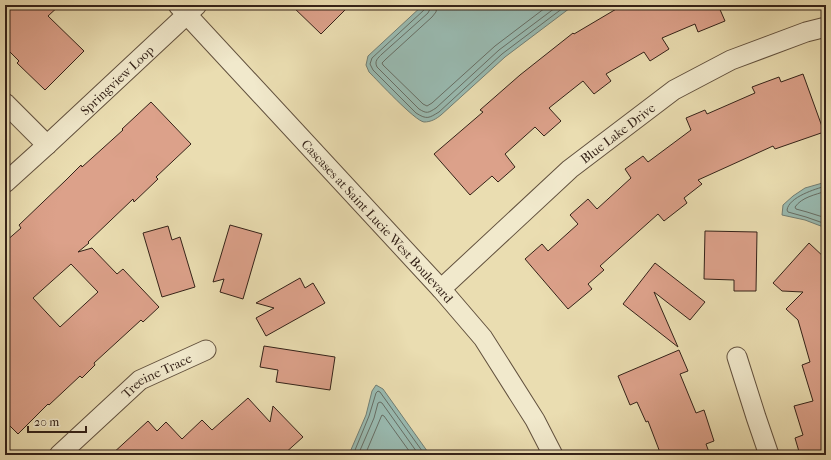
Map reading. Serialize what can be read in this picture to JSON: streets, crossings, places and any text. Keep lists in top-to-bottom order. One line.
{"streets":{"street":["Springview Loop","Blue Lake Drive","Cascases at Saint Lucie West Boulevard","Treeine Trace"]},"crossings":[["Springview Loop","Cascases at Saint Lucie West Boulevard"],["Blue Lake Drive","Cascases at Saint Lucie West Boulevard"]],"scale_bar":"20 m"}
